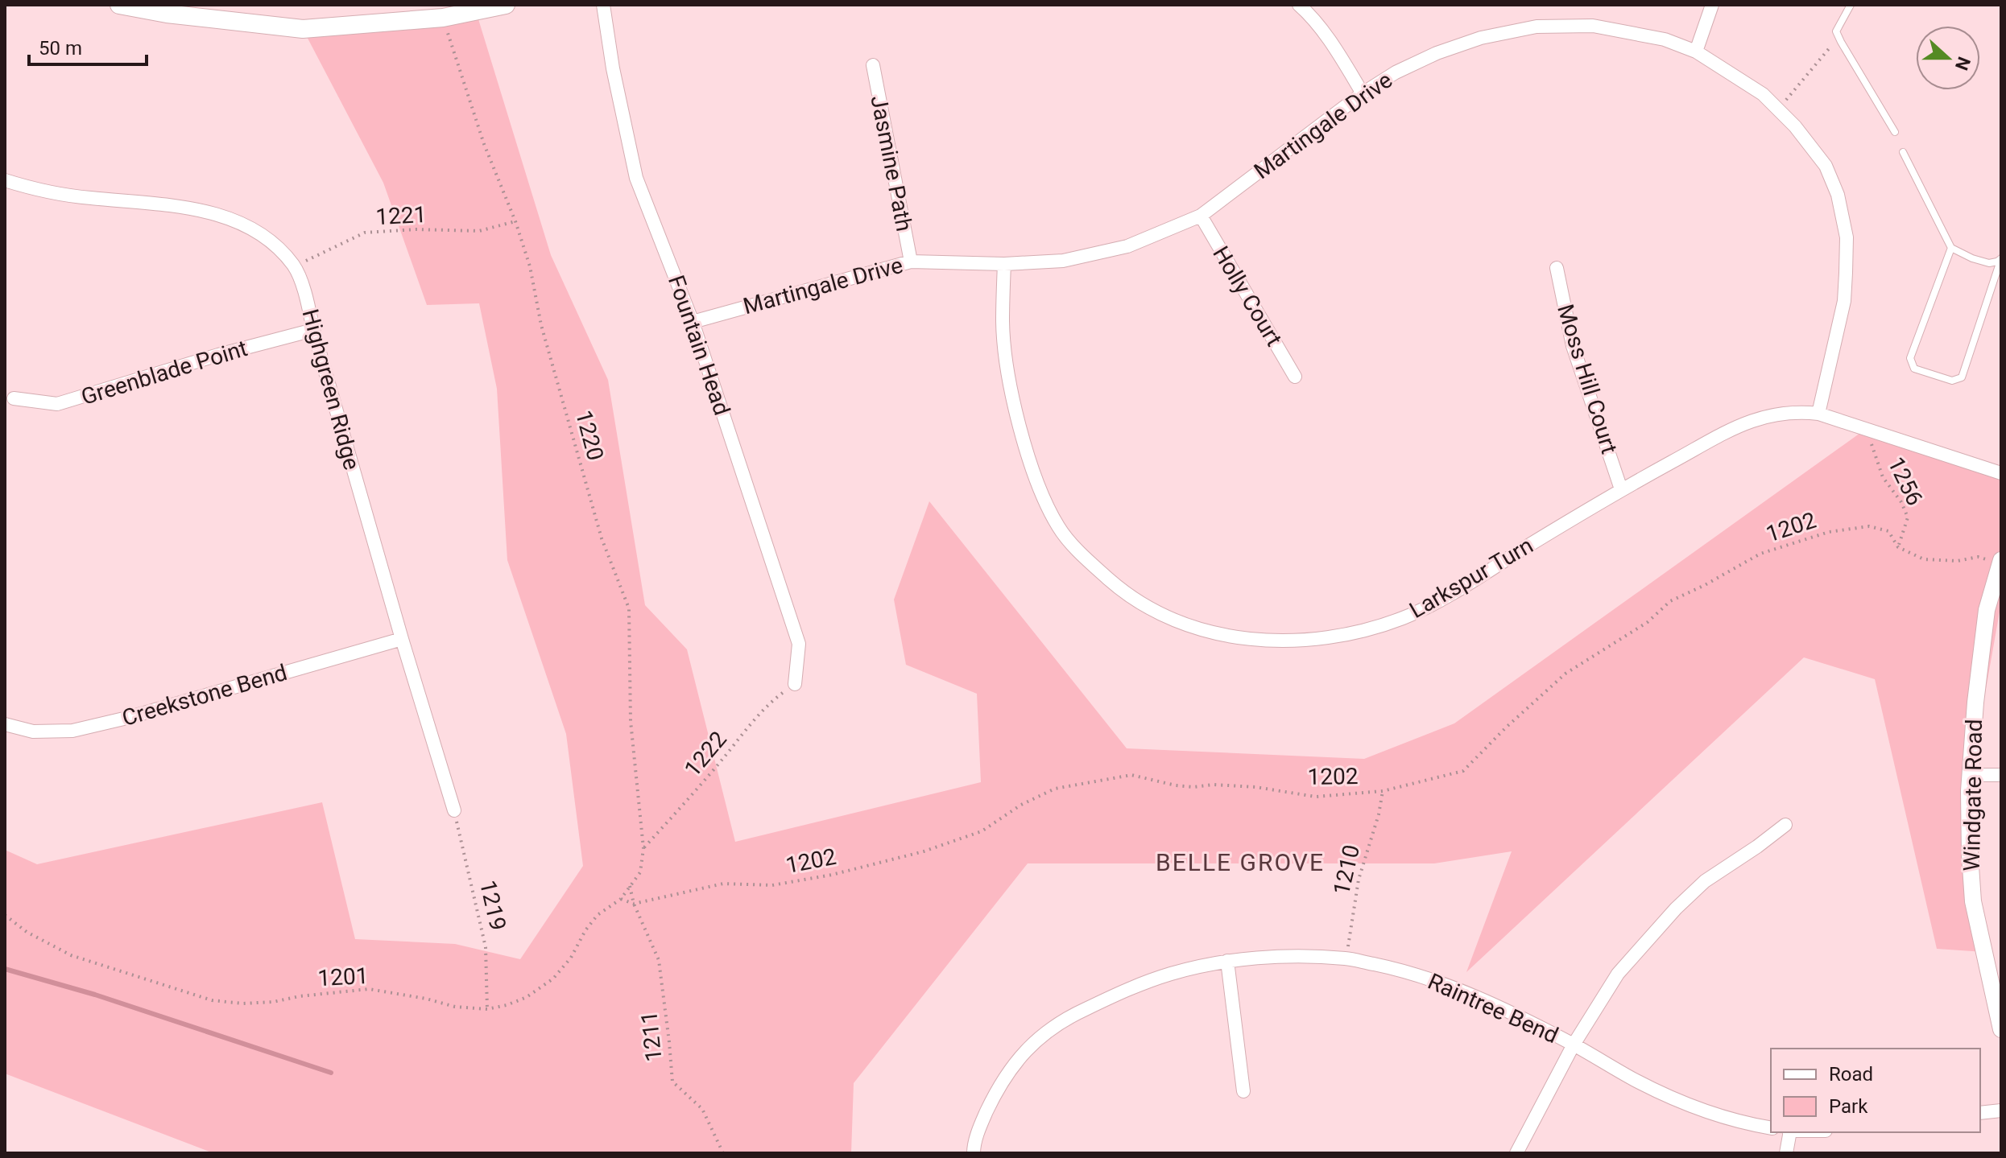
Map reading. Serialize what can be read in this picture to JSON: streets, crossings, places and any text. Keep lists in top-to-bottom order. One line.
{"streets":{"street":["Martingale Drive","Jasmine Path","Holly Court","Fountain Head","Greenblade Point","Moss Hill Court","Highgreen Ridge","Larkspur Turn","Creekstone Bend","Windgate Road","Raintree Bend"],"path":["1221","1220","1256","1202","1222","1210","1219","1201","1211"]},"crossings":[["Martingale Drive","Jasmine Path"],["Martingale Drive","Holly Court"],["Martingale Drive","Fountain Head"],["Martingale Drive","Larkspur Turn"],["1221","Highgreen Ridge"],["1221","1220"],["Fountain Head","1222"],["Greenblade Point","Highgreen Ridge"],["Moss Hill Court","Larkspur Turn"],["Highgreen Ridge","Creekstone Bend"],["Highgreen Ridge","1219"],["1220","1222"],["1220","1201"],["1256","1202"],["1256","Larkspur Turn"],["1202","Windgate Road"],["1202","1210"],["1202","1211"],["1210","Raintree Bend"],["1219","1201"],["1201","1211"]],"districts":["BELLE GROVE"],"legend":["Road","Park"],"scale_bar":"50 m","north":"right"}
